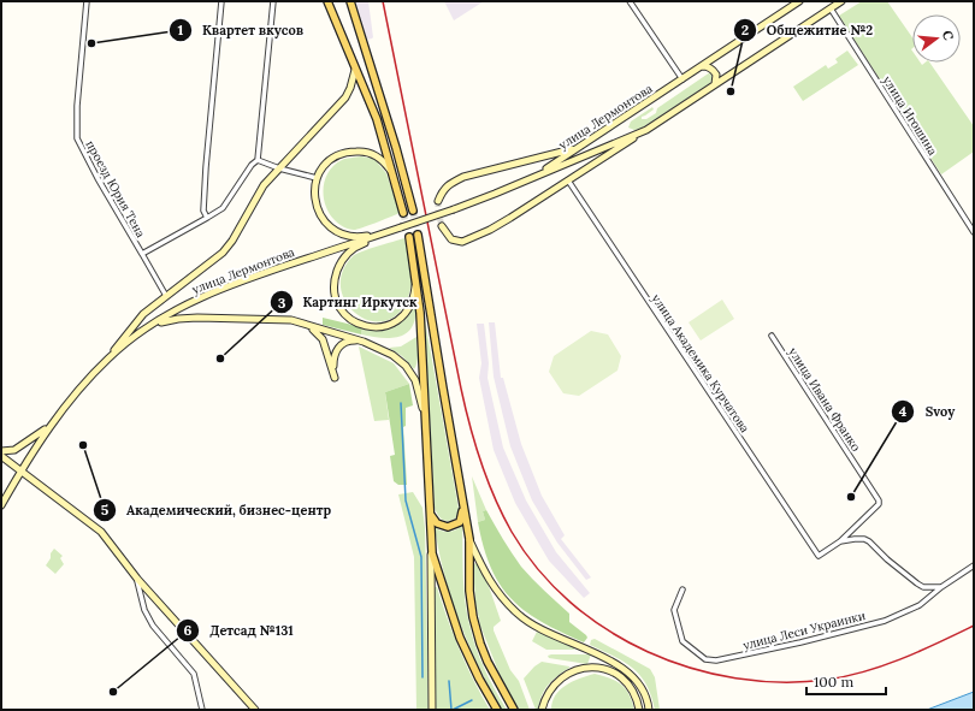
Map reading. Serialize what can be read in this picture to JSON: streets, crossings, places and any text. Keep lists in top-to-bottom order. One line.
{"streets":{"main road":["улица Лермонтова"],"street":["улица Игошина","проезд Юрия Тена","улица Академика Курчатова","улица Ивана Франко","улица Леси Украинки"]},"crossings":[["улица Игошина","улица Лермонтова"],["улица Академика Курчатова","улица Ивана Франко"]],"places":["Квартет вкусов","Общежитие №2","Картинг Иркутск","Академический, бизнес-центр","Svoy","Детсад №131"],"scale_bar":"100 m","north":"right"}
